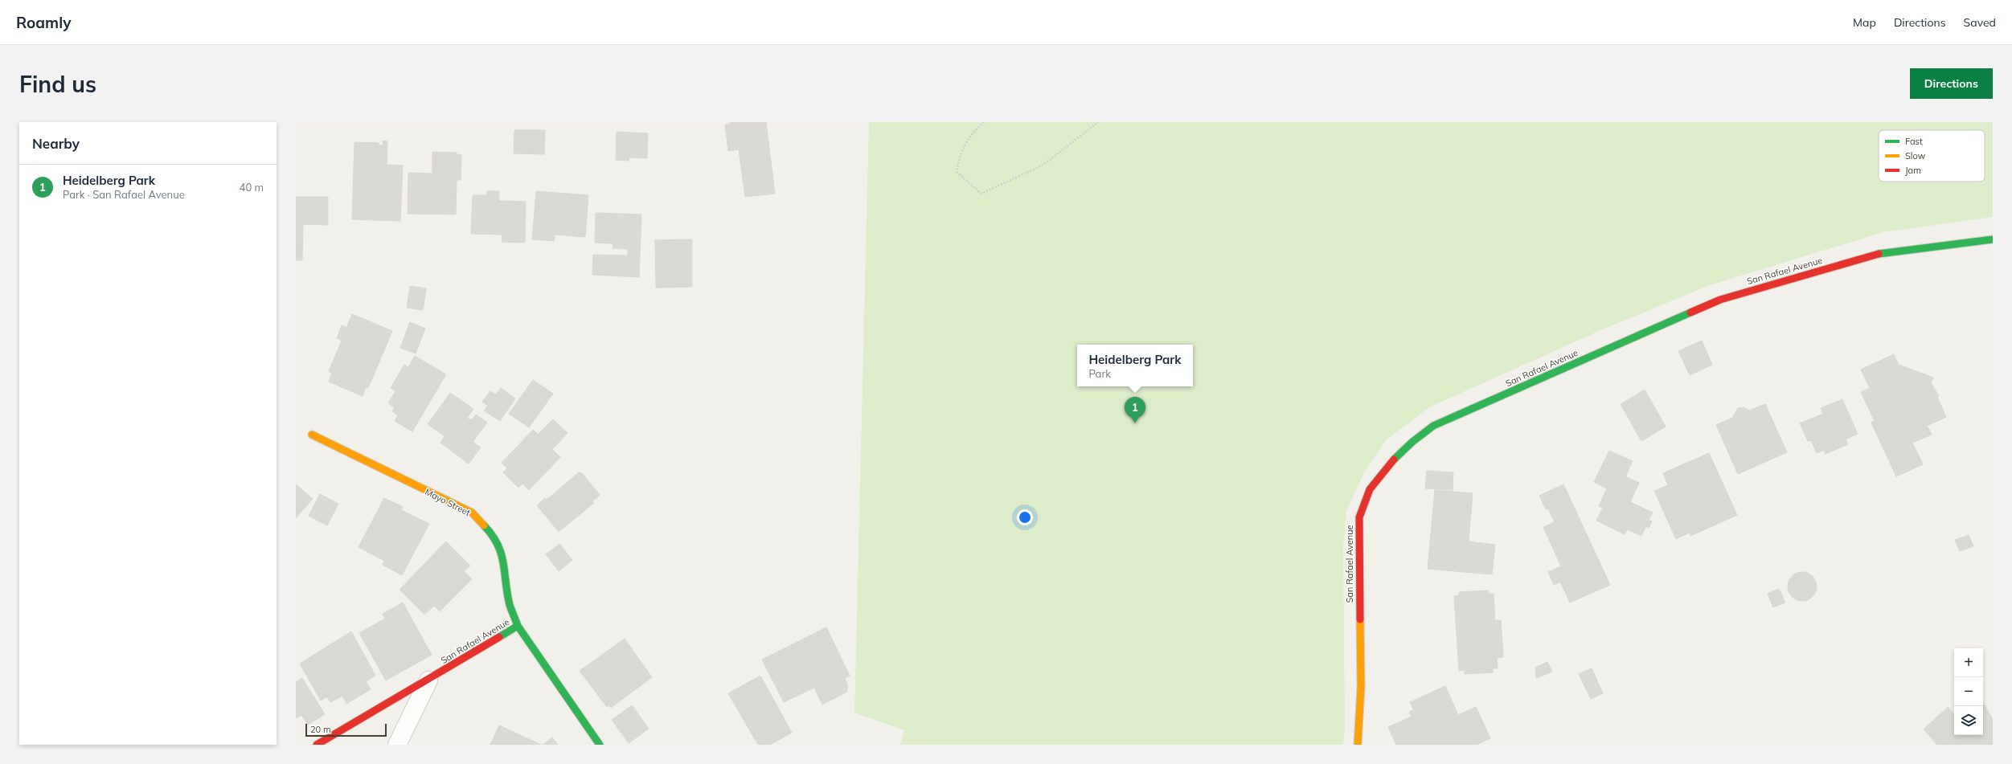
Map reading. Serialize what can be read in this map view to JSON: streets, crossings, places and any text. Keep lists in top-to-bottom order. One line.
{"streets":{"street":["San Rafael Avenue","Mayo Street"]},"crossings":[["San Rafael Avenue","Mayo Street"]],"legend":["Fast","Slow","Jam"],"scale_bar":"20 m","page":{"header":"Roamly","nav":["Map","Directions","Saved"],"buttons":"Directions","title":"Find us","heading":"Nearby","list":[{"mark":"1","name":"Heidelberg Park","note":"Park · San Rafael Avenue","value":"40 m"}],"popup":["Heidelberg Park","Park"],"pins":"1","map_buttons":["+","−"],"scale":"20 m"}}
